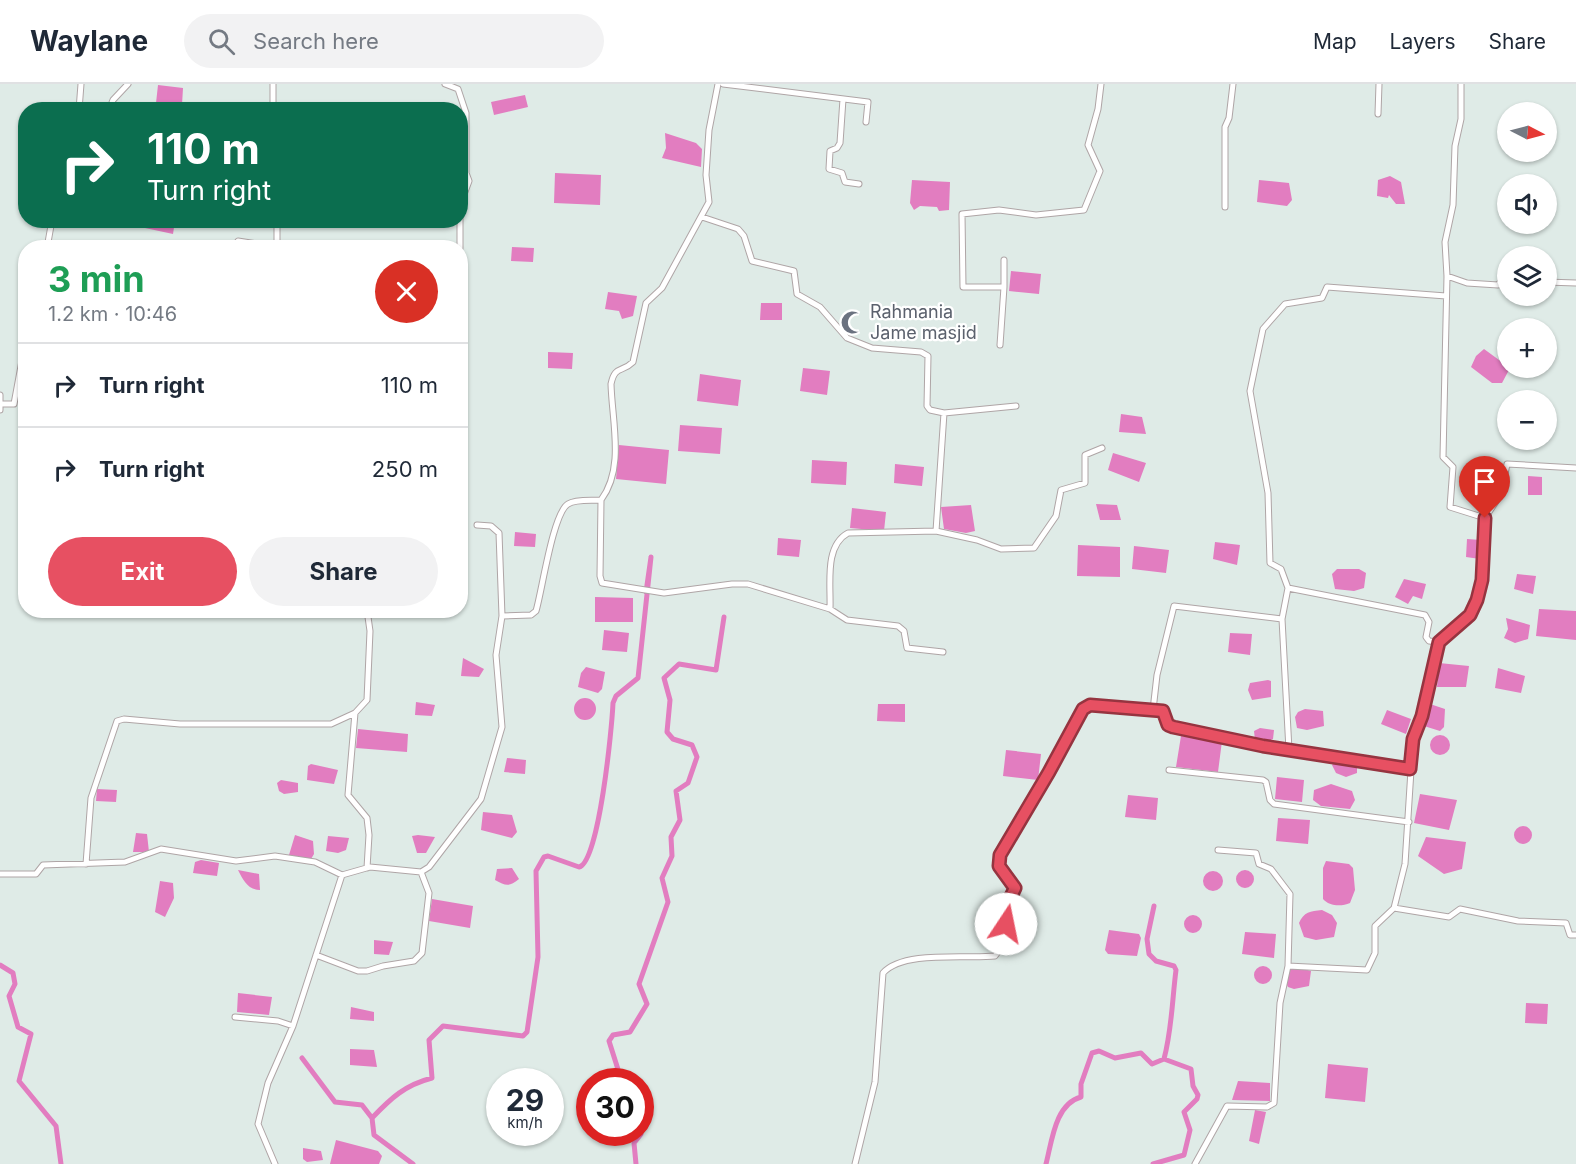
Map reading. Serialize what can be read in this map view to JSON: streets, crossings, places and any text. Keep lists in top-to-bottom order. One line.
{"places":{"mosque":["Rahmania Jame masjid"]},"north":"right","page":{"header":"Waylane","search":"Search here","nav":["Map","Layers","Share"],"map_buttons":["+","−"],"turn":["110 m","Turn right"],"heading":["3 min","1.2 km · 10:46"],"list":[{"name":"Turn right","value":"110 m"},{"name":"Turn right","value":"250 m"}],"buttons":["Exit","Share"],"speed":"29 km/h","limit":"30"}}
